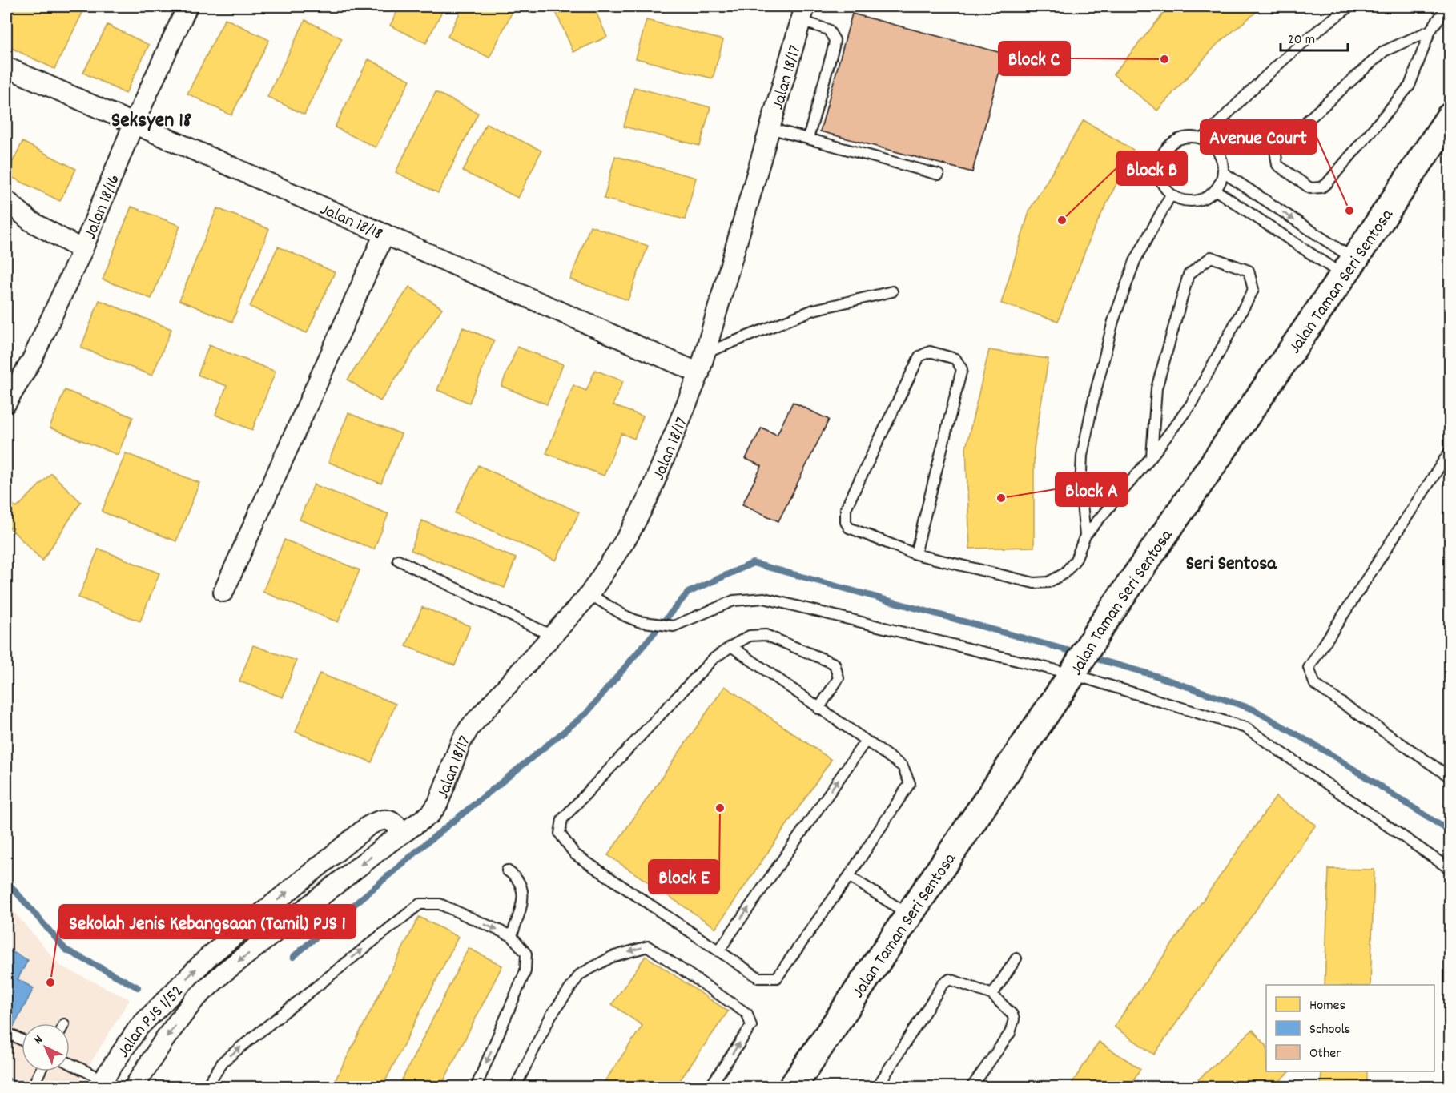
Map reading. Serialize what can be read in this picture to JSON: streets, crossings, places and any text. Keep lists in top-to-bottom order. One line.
{"streets":{"main road":["Jalan Taman Seri Sentosa"],"street":["Jalan 18/17","Jalan 18/16","Jalan 18/18","Jalan PJS 1/52"]},"crossings":[["Jalan 18/17","Jalan 18/18"],["Jalan 18/17","Jalan PJS 1/52"],["Jalan 18/16","Jalan 18/18"]],"districts":["Seksyen 18","Seri Sentosa"],"places":["Block C","Avenue Court","Block B","Block A","Block E","Sekolah Jenis Kebangsaan (Tamil) PJS 1"],"legend":["Homes","Schools","Other"],"scale_bar":"20 m","north":"top left"}
